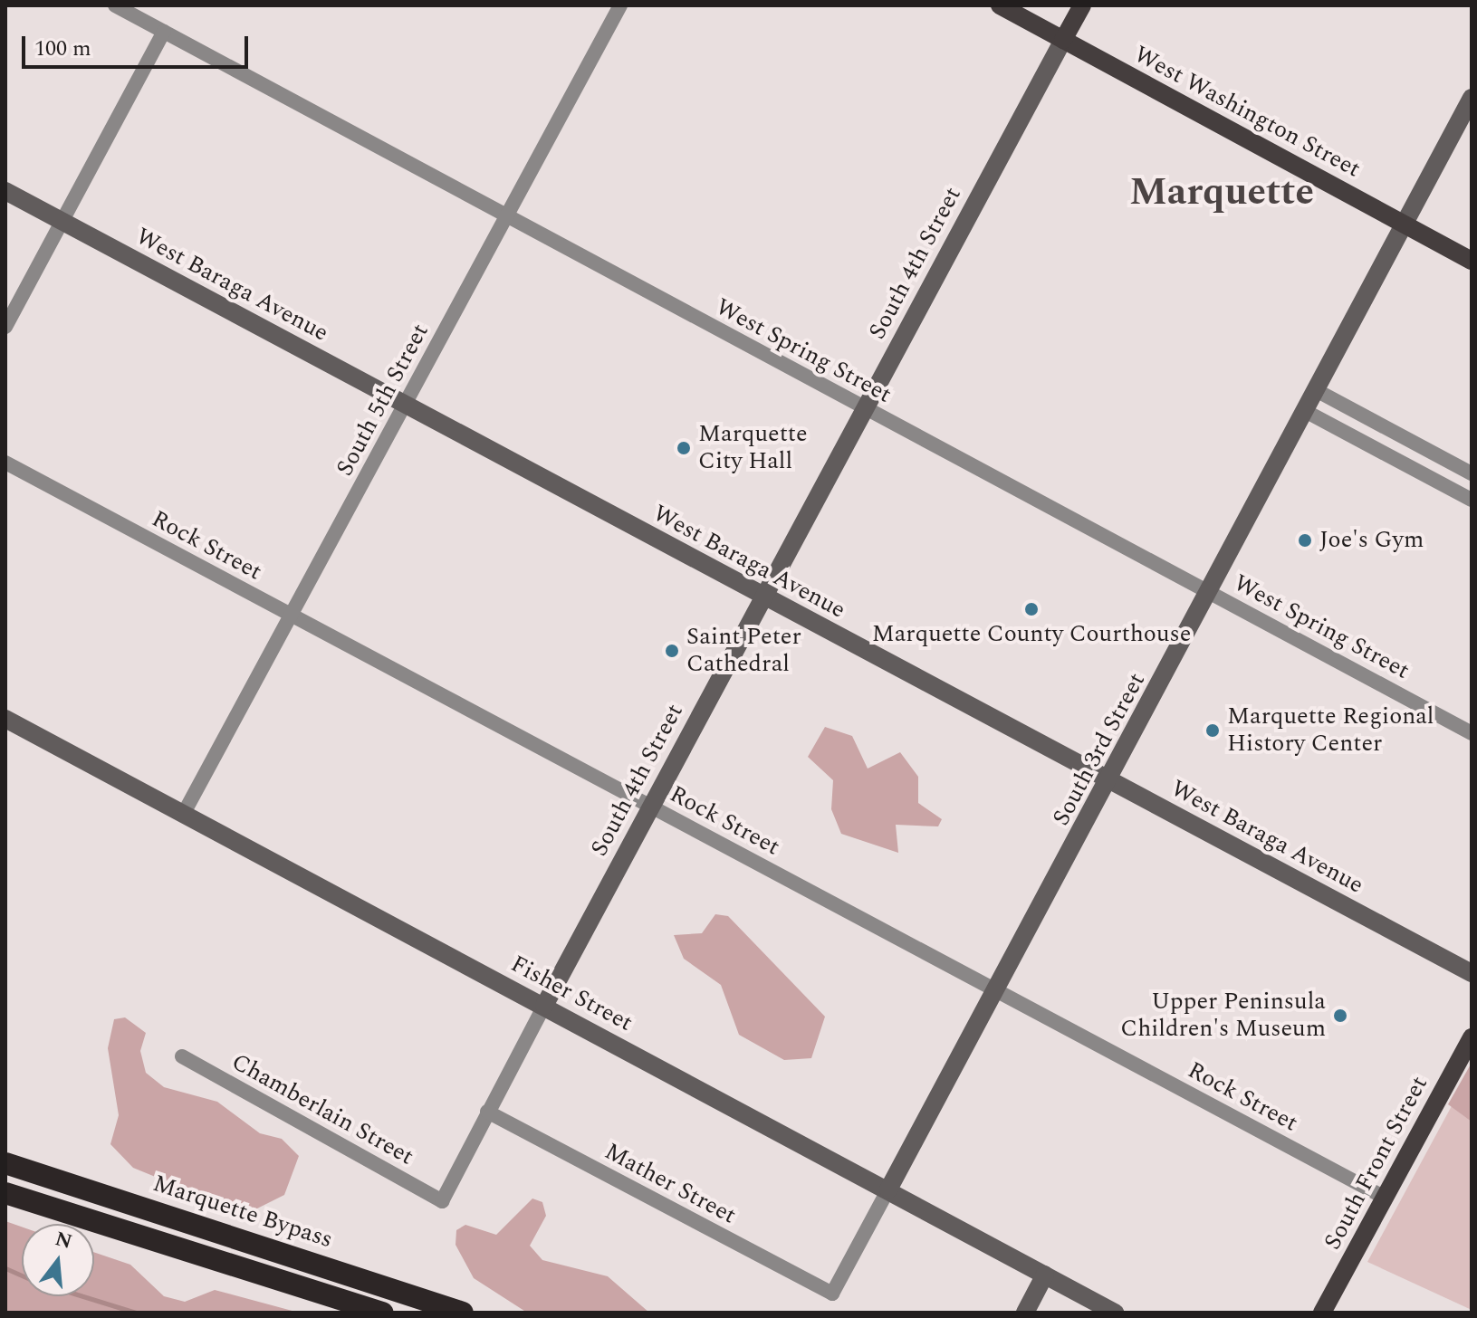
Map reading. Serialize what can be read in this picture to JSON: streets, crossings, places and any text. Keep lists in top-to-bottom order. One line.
{"streets":{"highway":["Marquette Bypass"],"main road":["West Washington Street","South Front Street"],"street":["South 4th Street","West Baraga Avenue","West Spring Street","South 5th Street","Rock Street","South 3rd Street","Fisher Street","Chamberlain Street","Mather Street"]},"crossings":[["West Washington Street","South 4th Street"],["West Washington Street","South 3rd Street"],["South 4th Street","West Baraga Avenue"],["South 4th Street","West Spring Street"],["South 4th Street","Rock Street"],["South 4th Street","Fisher Street"],["South 4th Street","Chamberlain Street"],["South 4th Street","Mather Street"],["West Baraga Avenue","South 5th Street"],["West Baraga Avenue","South 3rd Street"],["West Spring Street","South 5th Street"],["West Spring Street","South 3rd Street"],["South 5th Street","Rock Street"],["South 5th Street","Fisher Street"],["Rock Street","South 3rd Street"],["Rock Street","South Front Street"],["South 3rd Street","Fisher Street"],["South 3rd Street","Mather Street"]],"districts":["Marquette"],"places":["Marquette City Hall","Joe's Gym","Marquette County Courthouse","Saint Peter Cathedral","Marquette Regional History Center","Upper Peninsula Children's Museum"],"scale_bar":"100 m","north":"top"}
